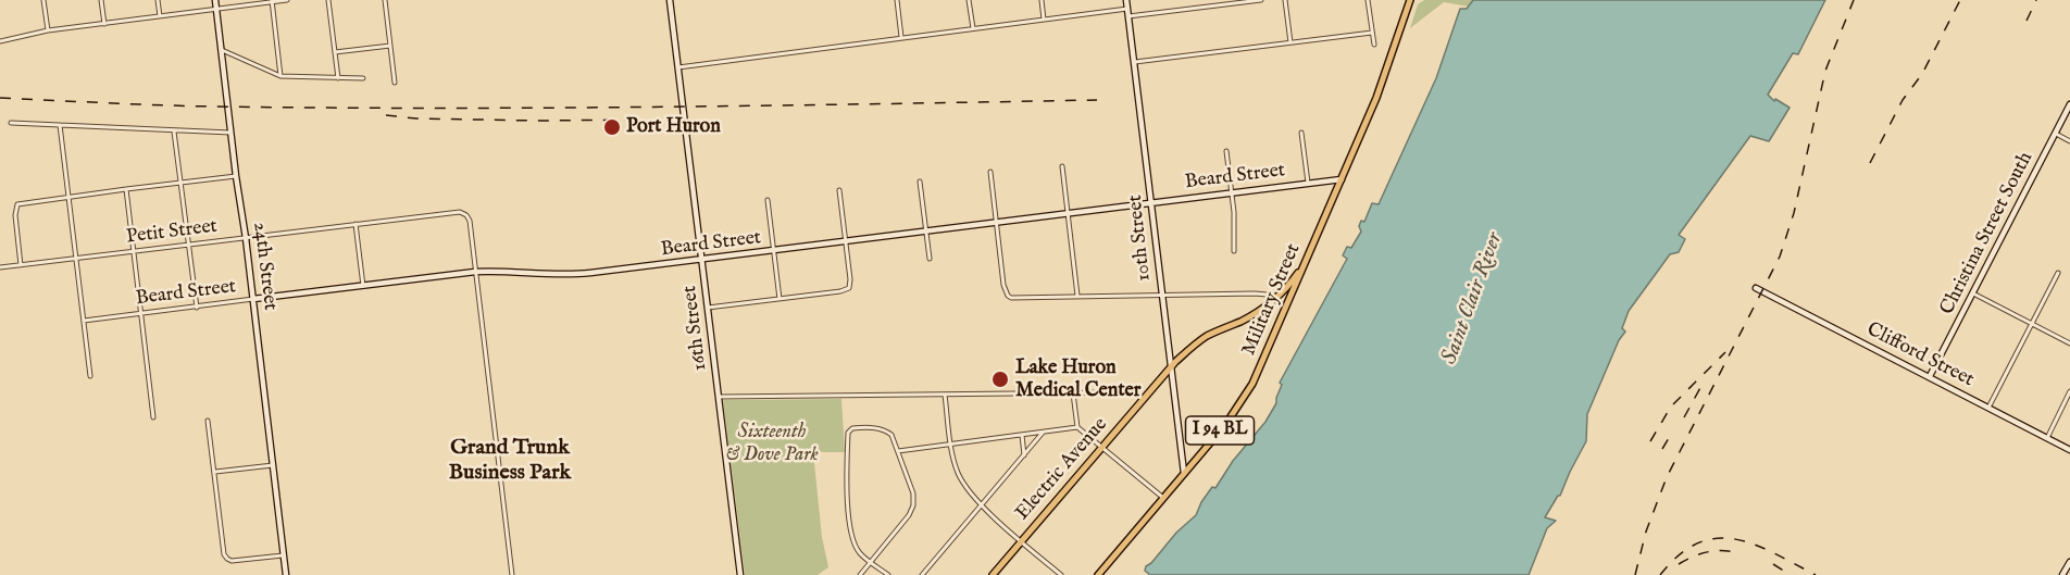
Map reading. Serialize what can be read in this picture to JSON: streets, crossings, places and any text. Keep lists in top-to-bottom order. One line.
{"streets":{"main road":["Military Street","I 94 BL","Electric Avenue"],"street":["Beard Street","Petit Street","Christina Street South","10th Street","24th Street","16th Street","Clifford Street"]},"crossings":[["Beard Street","Petit Street"],["Beard Street","10th Street"],["Beard Street","24th Street"],["Beard Street","Military Street"],["Beard Street","16th Street"],["Petit Street","24th Street"],["Christina Street South","Clifford Street"],["10th Street","Military Street"],["10th Street","Electric Avenue"],["Military Street","Electric Avenue"]],"districts":["Grand Trunk Business Park"],"water":["Saint Clair River"],"parks":["Sixteenth & Dove Park"],"places":["Port Huron","Lake Huron Medical Center"]}
